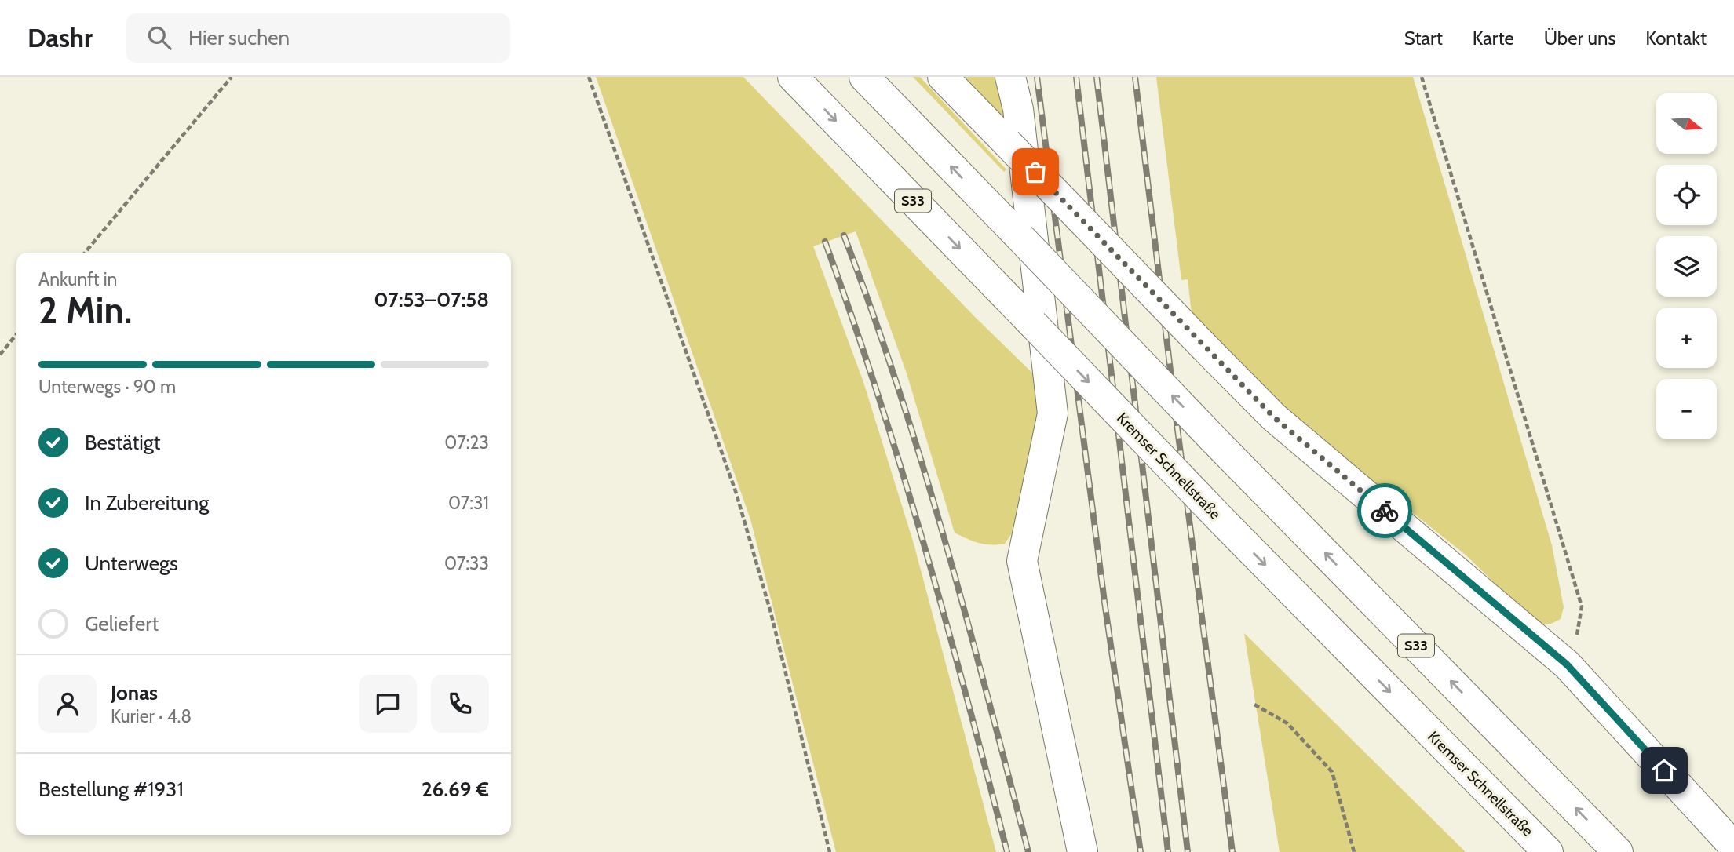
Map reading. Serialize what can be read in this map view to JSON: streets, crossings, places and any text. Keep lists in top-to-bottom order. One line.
{"streets":{"main road":["S33","Kremser Schnellstraße"]},"north":"right","page":{"header":"Dashr","search":"Hier suchen","nav":["Start","Karte","Über uns","Kontakt"],"map_buttons":["+","−"],"heading":["2 Min.","Ankunft in","07:53–07:58"],"panel":["Jonas","Kurier · 4.8","Bestellung #1931","26.69 €"],"bar":"Unterwegs · 90 m","list":[["Bestätigt","07:23"],["In Zubereitung","07:31"],["Unterwegs","07:33"],"Geliefert"]}}
